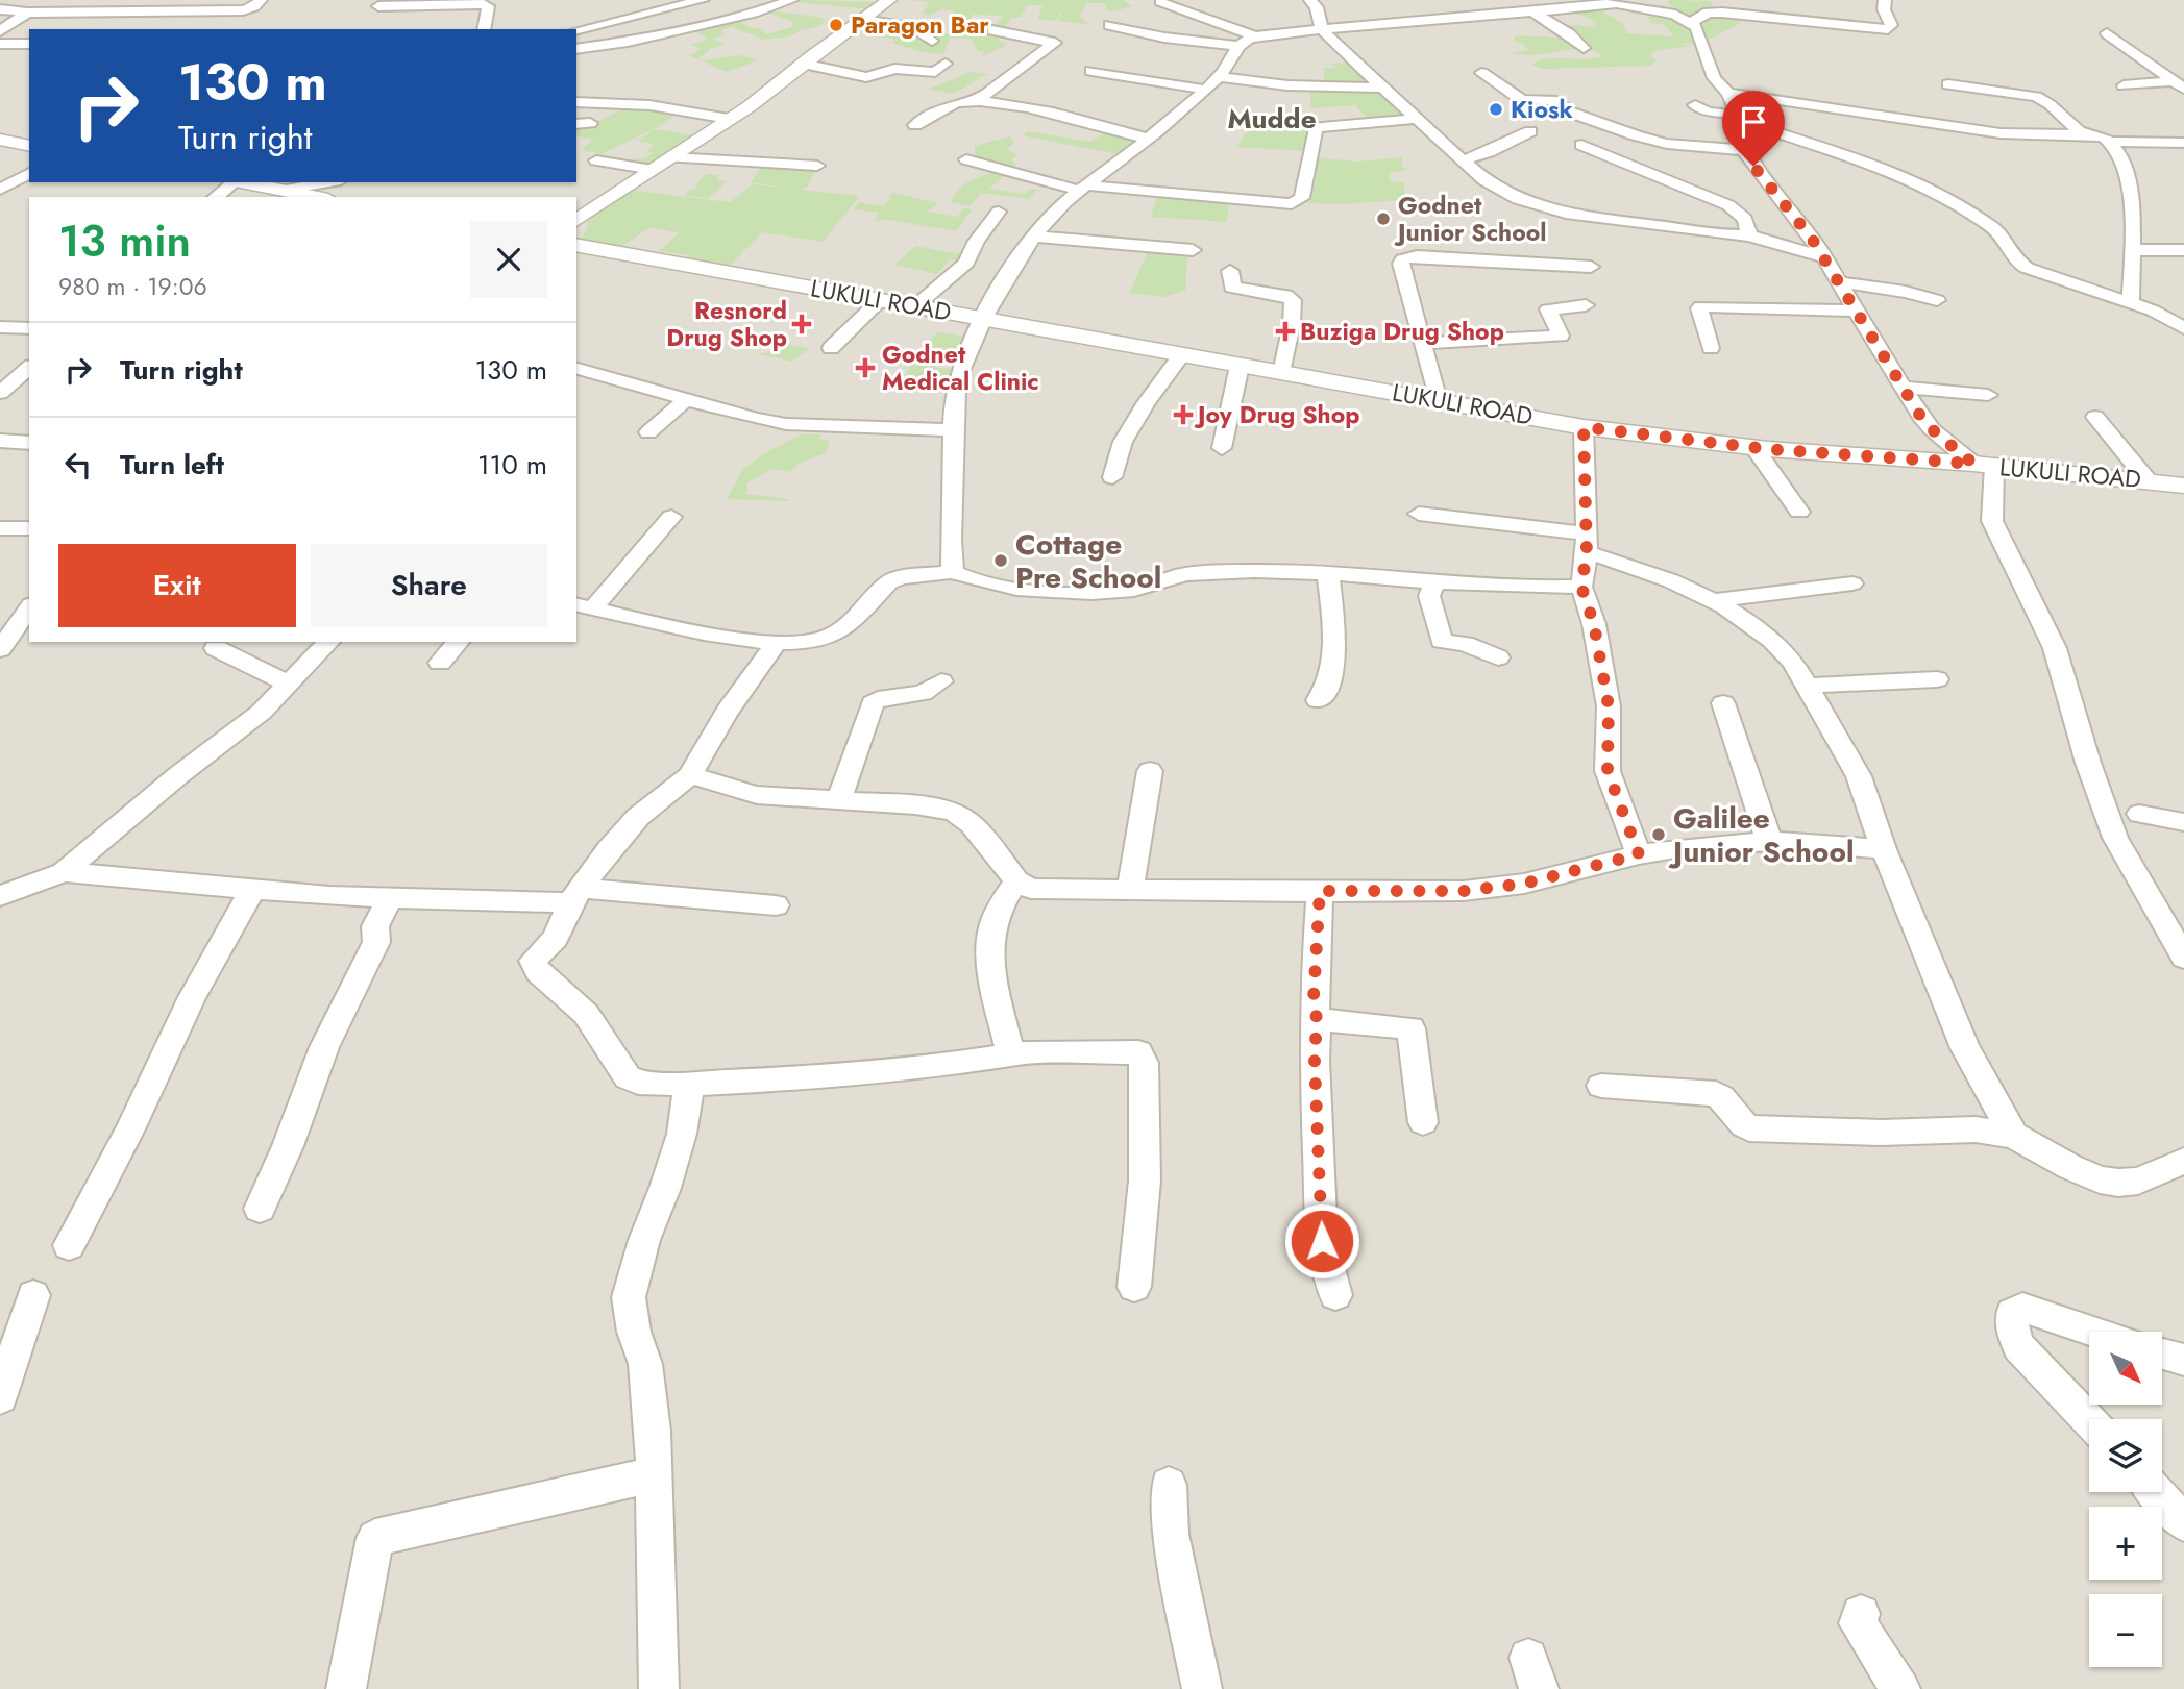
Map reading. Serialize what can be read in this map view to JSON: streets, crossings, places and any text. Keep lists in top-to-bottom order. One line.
{"streets":{"street":["LUKULI ROAD"]},"districts":["Mudde"],"places":{"other":["Paragon Bar","Kiosk","Godnet Junior School","Cottage Pre School","Galilee Junior School"],"health":["Resnord Drug Shop","Buziga Drug Shop","Godnet Medical Clinic","Joy Drug Shop"]},"north":"bottom right","page":{"turn":["130 m","Turn right"],"heading":["13 min","980 m · 19:06"],"list":[{"name":"Turn right","value":"130 m"},{"name":"Turn left","value":"110 m"}],"buttons":["Exit","Share"],"map_buttons":["+","−"]}}
